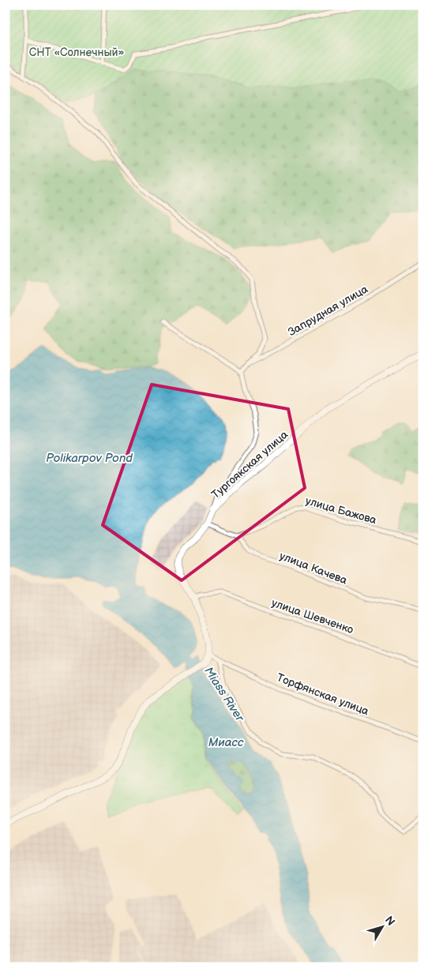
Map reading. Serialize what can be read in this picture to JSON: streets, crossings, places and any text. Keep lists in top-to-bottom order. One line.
{"streets":{"main road":["Тургоякская улица"],"street":["Запрудная улица","улица Бажова","улица Качева","улица Шевченко","Торфянская улица"]},"crossings":[["Тургоякская улица","улица Качева"],["Тургоякская улица","улица Шевченко"],["Тургоякская улица","Торфянская улица"],["улица Бажова","улица Качева"]],"water":["Polikarpov Pond","Miass River","Миасс"],"parks":["СНТ «Солнечный»"],"north":"top right"}
